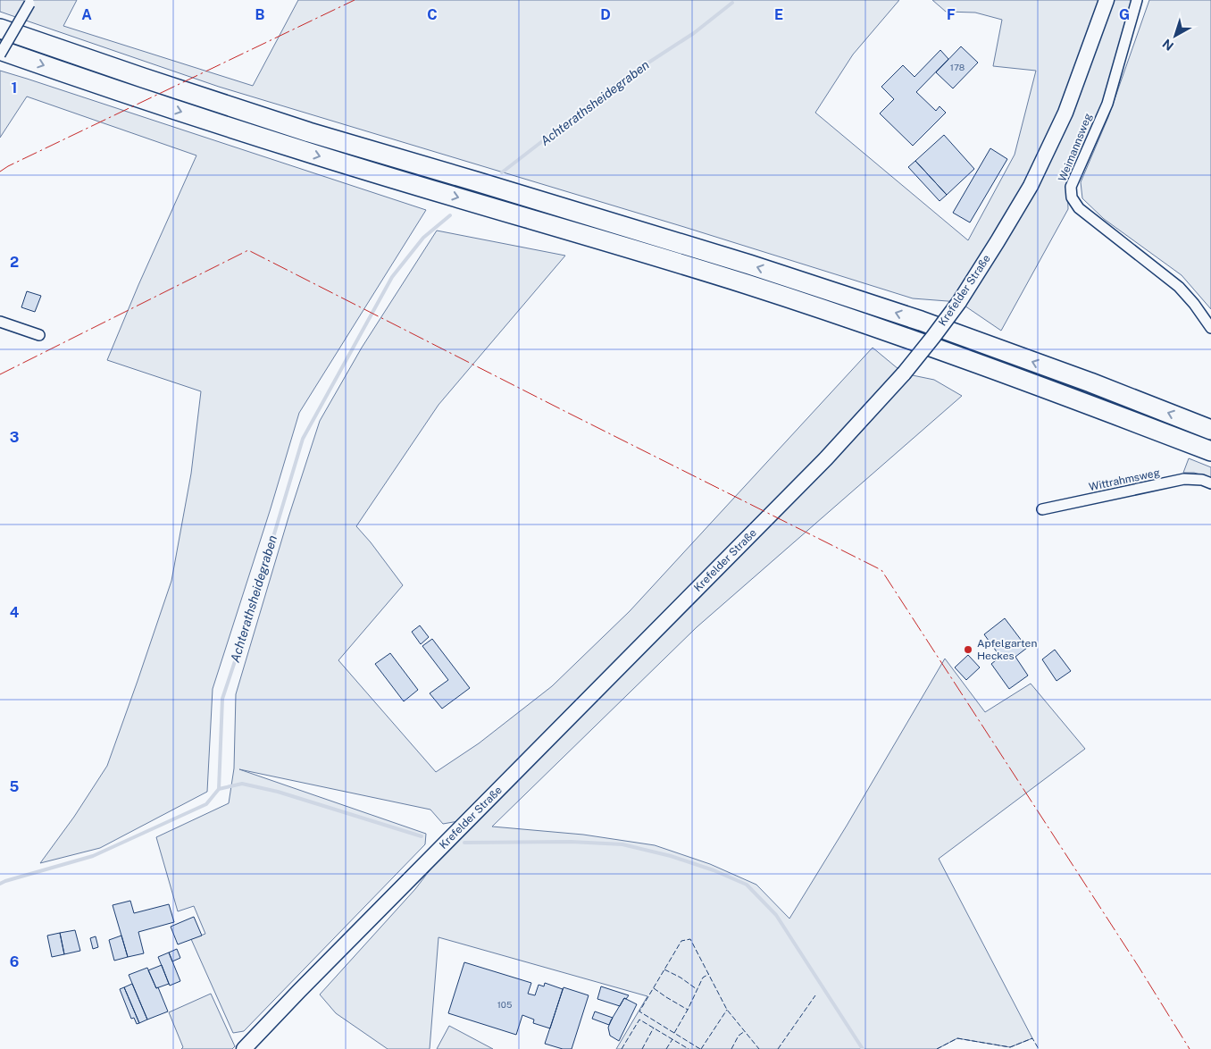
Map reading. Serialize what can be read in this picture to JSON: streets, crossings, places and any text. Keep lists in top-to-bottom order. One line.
{"streets":{"main road":["Krefelder Straße"],"street":["Weimannsweg","Wittrahmsweg"]},"water":["Achterathsheidegraben"],"places":["Apfelgarten Heckes"],"house_numbers":["178","105"],"north":"bottom left","grid":{"columns":["A","B","C","D","E","F","G"],"rows":["1","2","3","4","5","6"]}}
